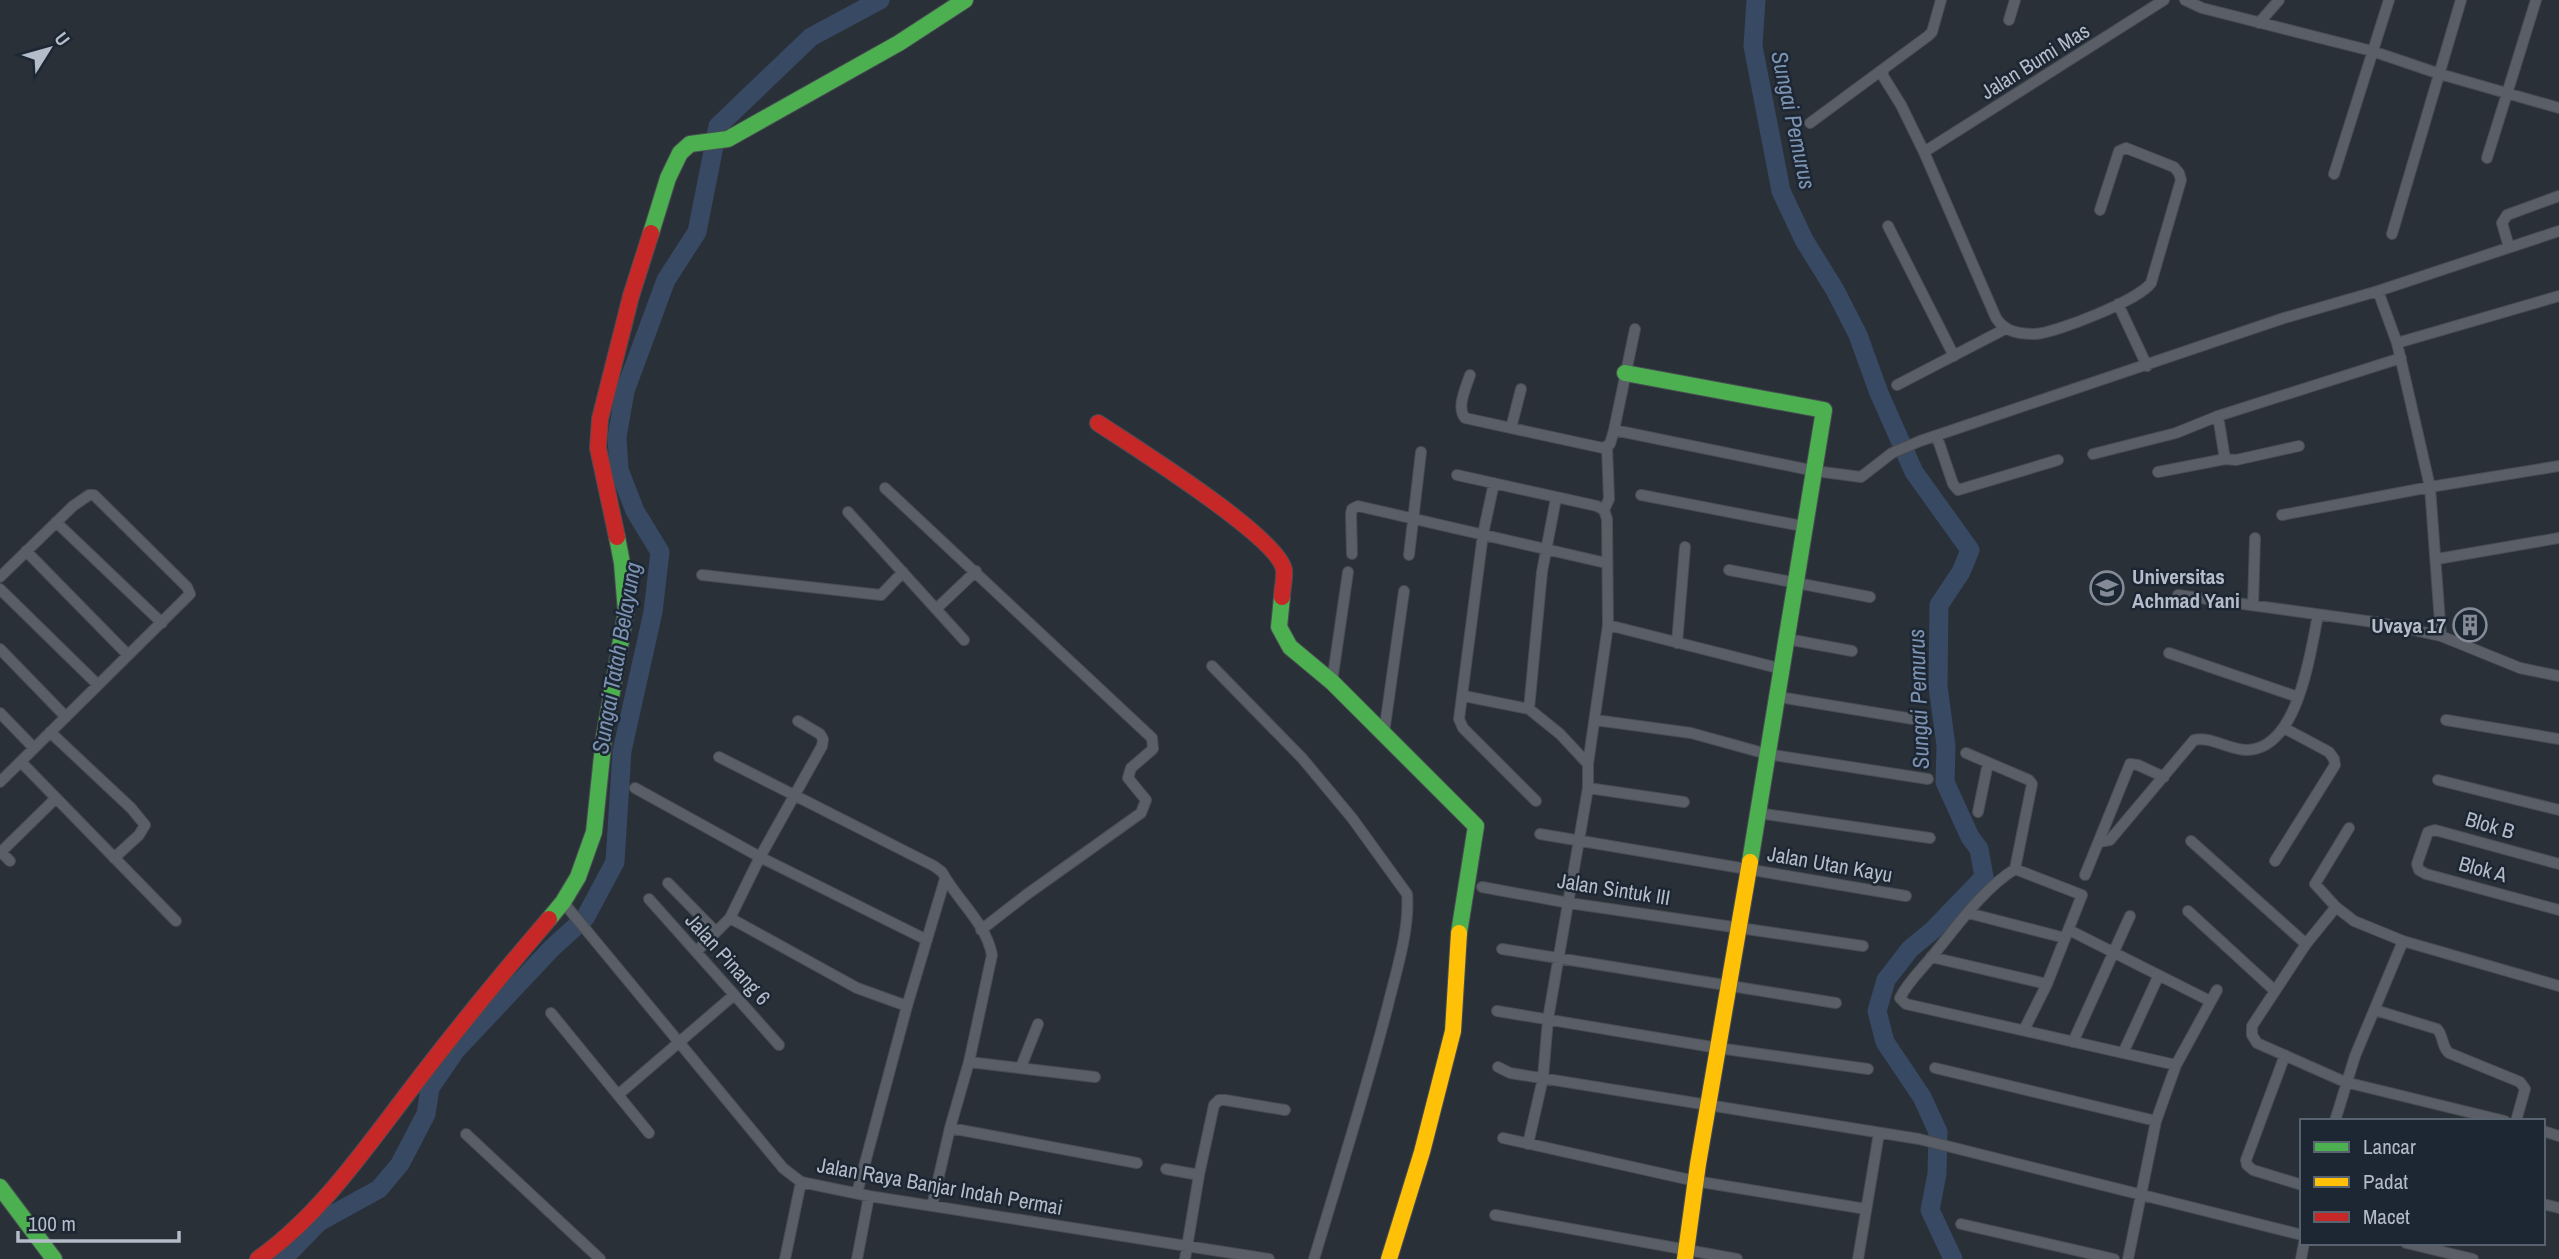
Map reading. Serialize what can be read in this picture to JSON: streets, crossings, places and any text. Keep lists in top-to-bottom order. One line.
{"streets":{"street":["Jalan Bumi Mas","Blok B","Jalan Utan Kayu","Blok A","Jalan Sintuk III","Jalan Pinang 6","Jalan Raya Banjar Indah Permai"]},"crossings":[["Blok B","Blok A"]],"water":["Sungai Pemurus","Sungai Tatah Belayung"],"places":{"school or university":["Universitas Achmad Yani"],"building":["Uvaya 17"]},"legend":["Lancar","Padat","Macet"],"scale_bar":"100 m","north":"top right"}
